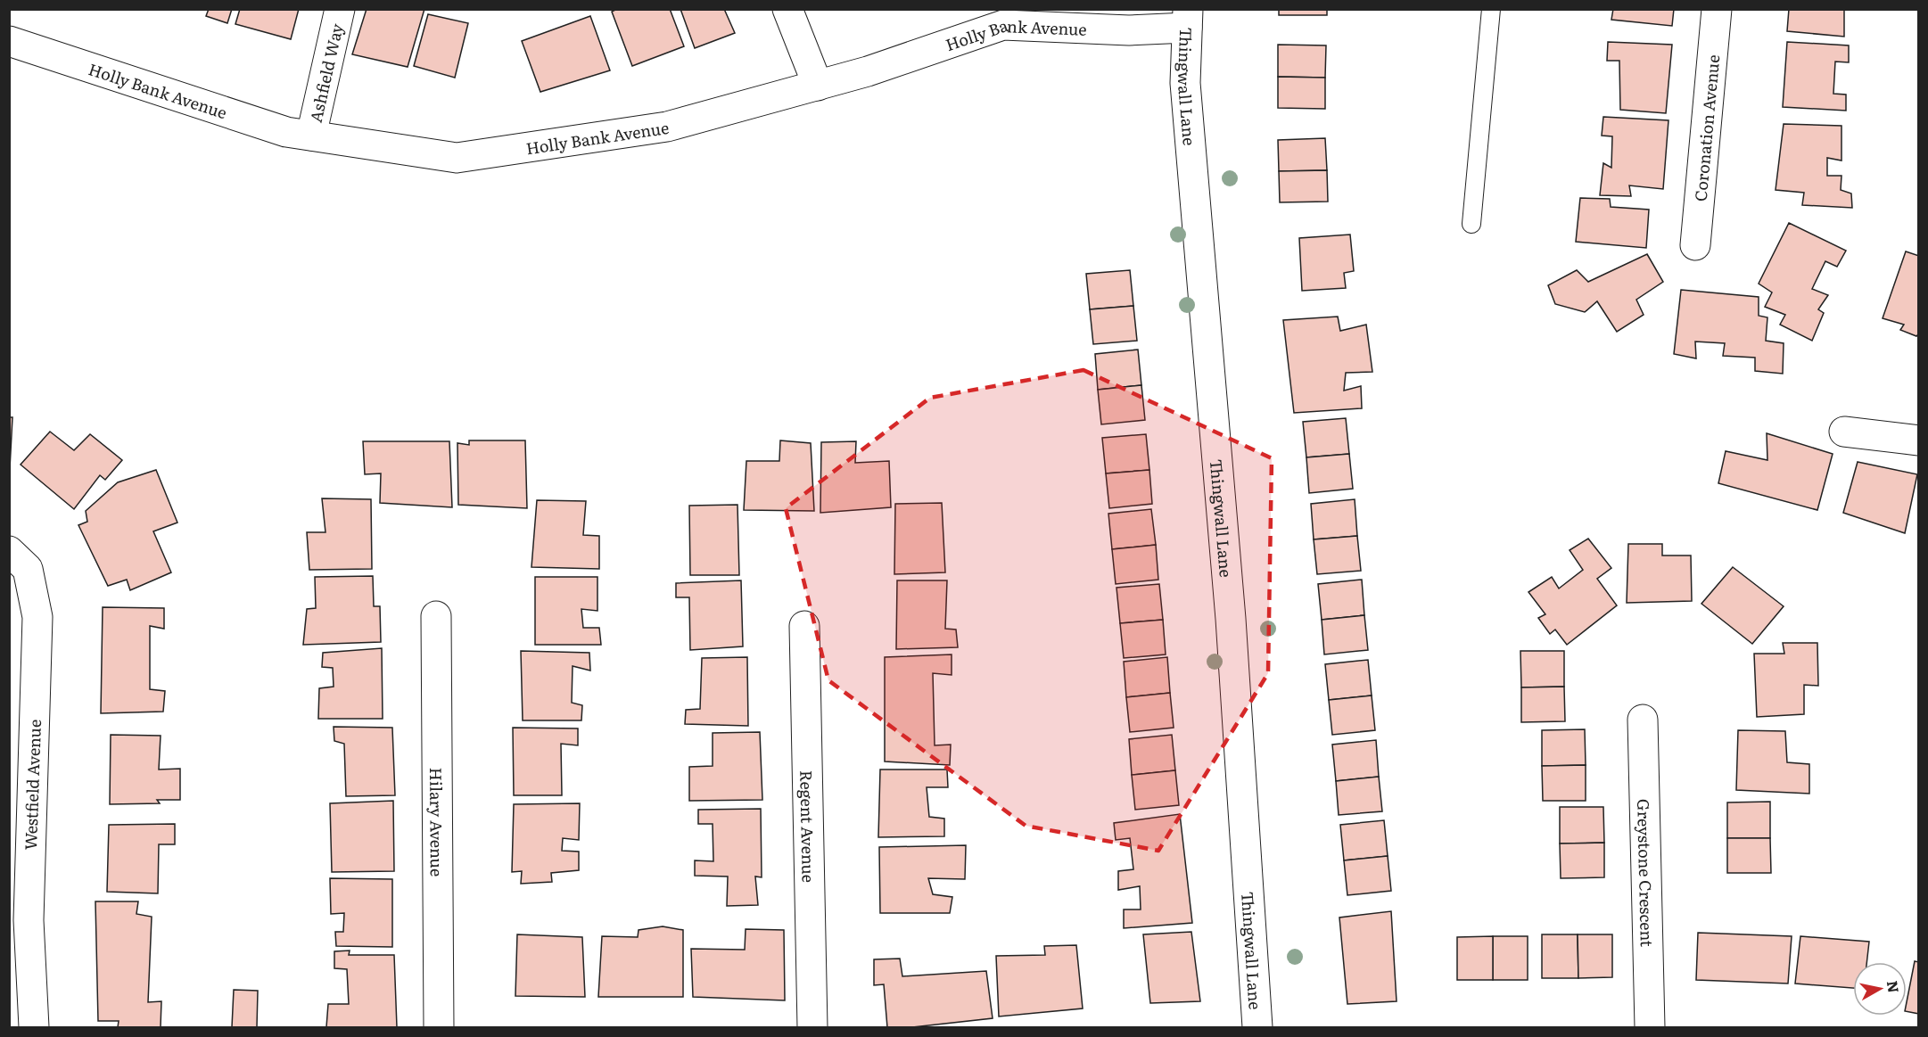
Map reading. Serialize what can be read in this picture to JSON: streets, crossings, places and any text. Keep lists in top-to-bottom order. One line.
{"streets":{"street":["Holly Bank Avenue","Ashfield Way","Thingwall Lane","Coronation Avenue","Westfield Avenue","Hilary Avenue","Regent Avenue","Greystone Crescent"]},"crossings":[["Holly Bank Avenue","Ashfield Way"],["Holly Bank Avenue","Thingwall Lane"]],"north":"right"}
